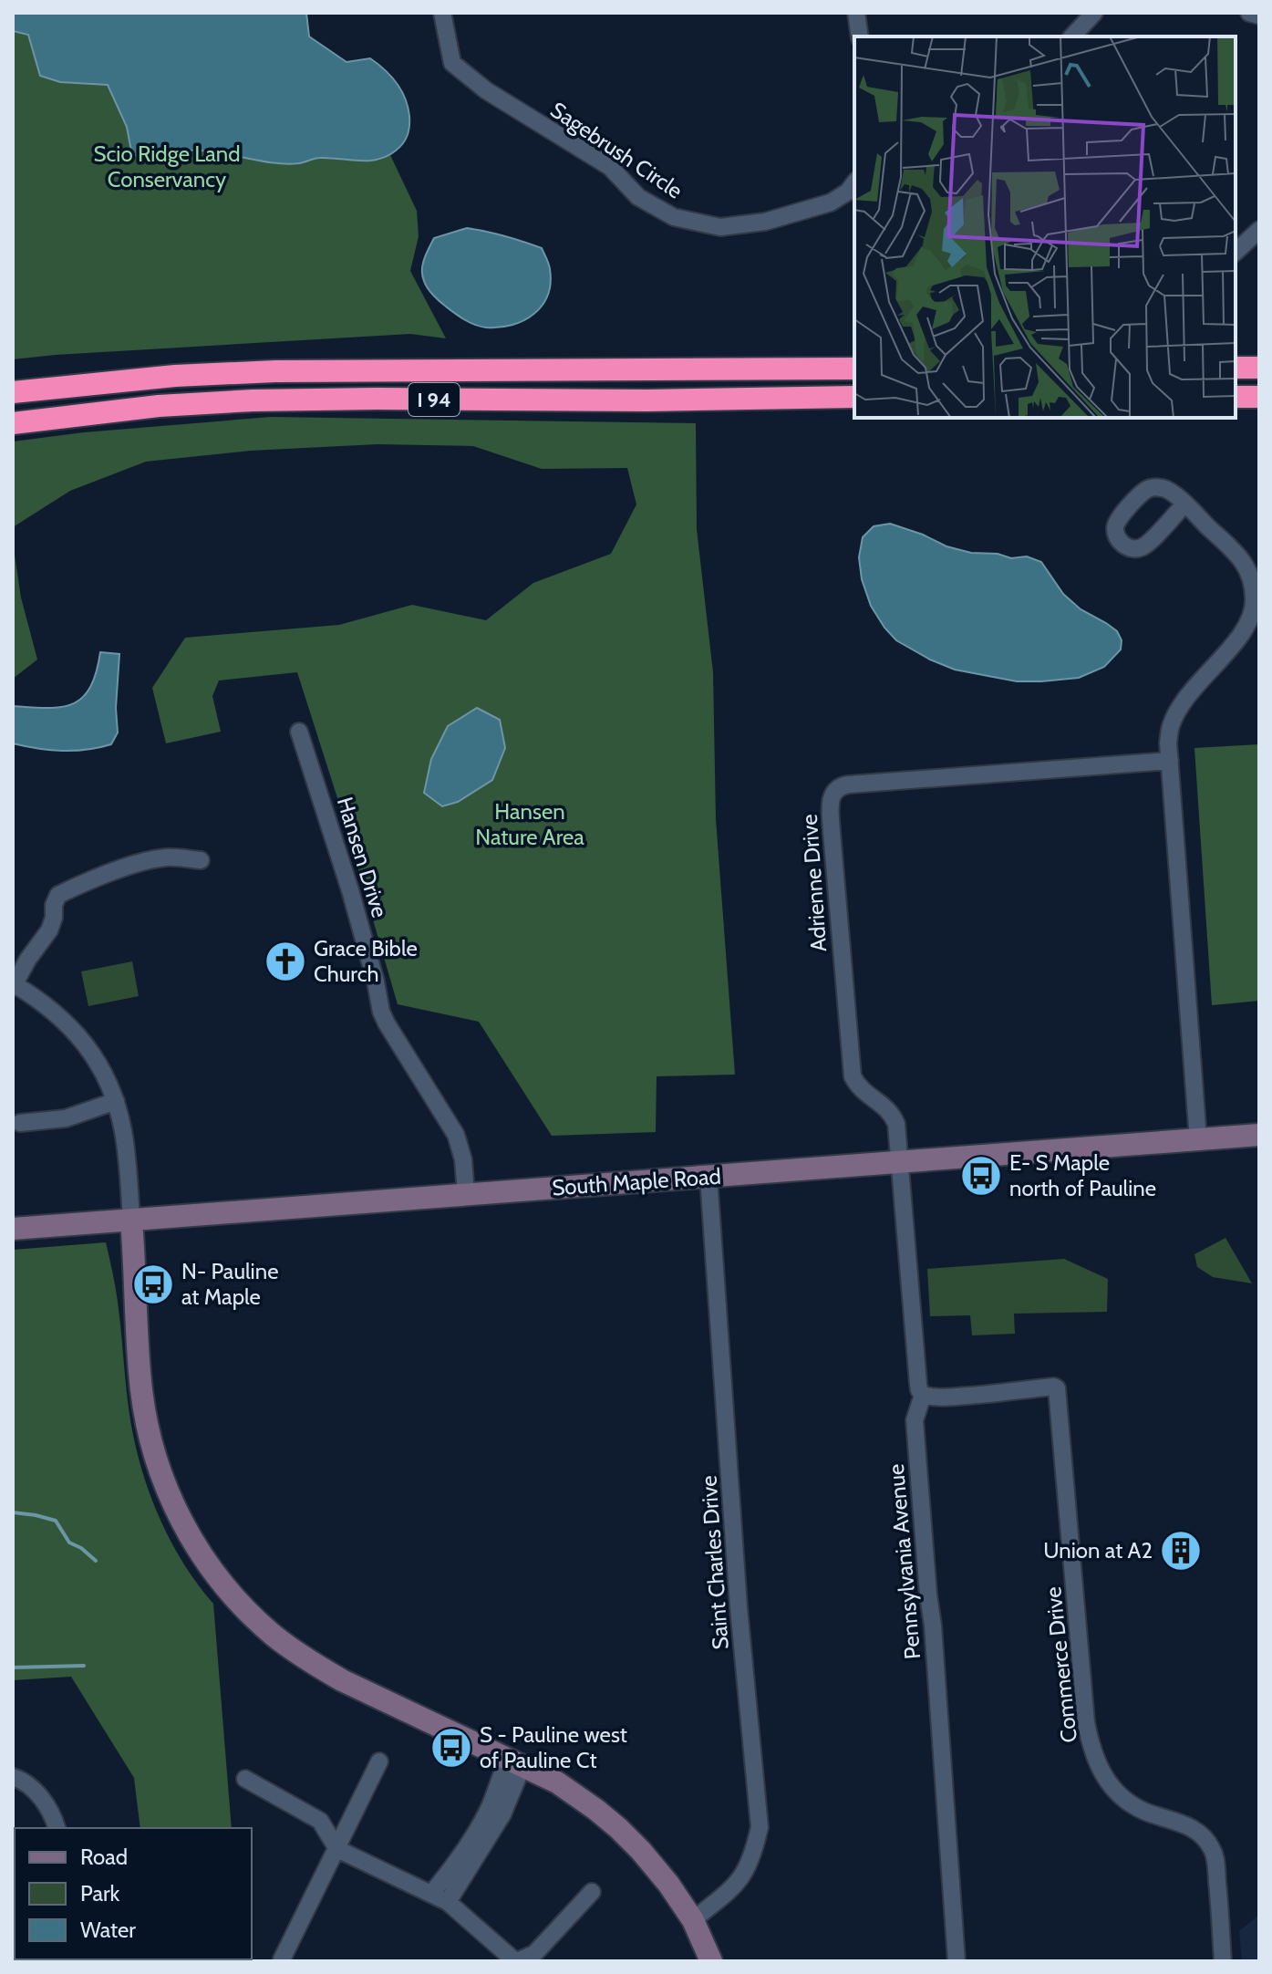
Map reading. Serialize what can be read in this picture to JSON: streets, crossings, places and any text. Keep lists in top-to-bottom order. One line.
{"streets":{"highway":["I 94"],"street":["Sagebrush Circle","Hansen Drive","Adrienne Drive","South Maple Road","Pennsylvania Avenue","Saint Charles Drive","Commerce Drive"]},"crossings":[["Hansen Drive","South Maple Road"],["Adrienne Drive","South Maple Road"],["Adrienne Drive","Pennsylvania Avenue"],["South Maple Road","Pennsylvania Avenue"],["South Maple Road","Saint Charles Drive"],["Pennsylvania Avenue","Commerce Drive"]],"parks":["Scio Ridge Land Conservancy","Hansen Nature Area"],"places":{"church":["Grace Bible Church"],"bus stop":["E- S Maple north of Pauline","N- Pauline at Maple","S - Pauline west of Pauline Ct"],"building":["Union at A2"]},"legend":["Road","Park","Water"]}
